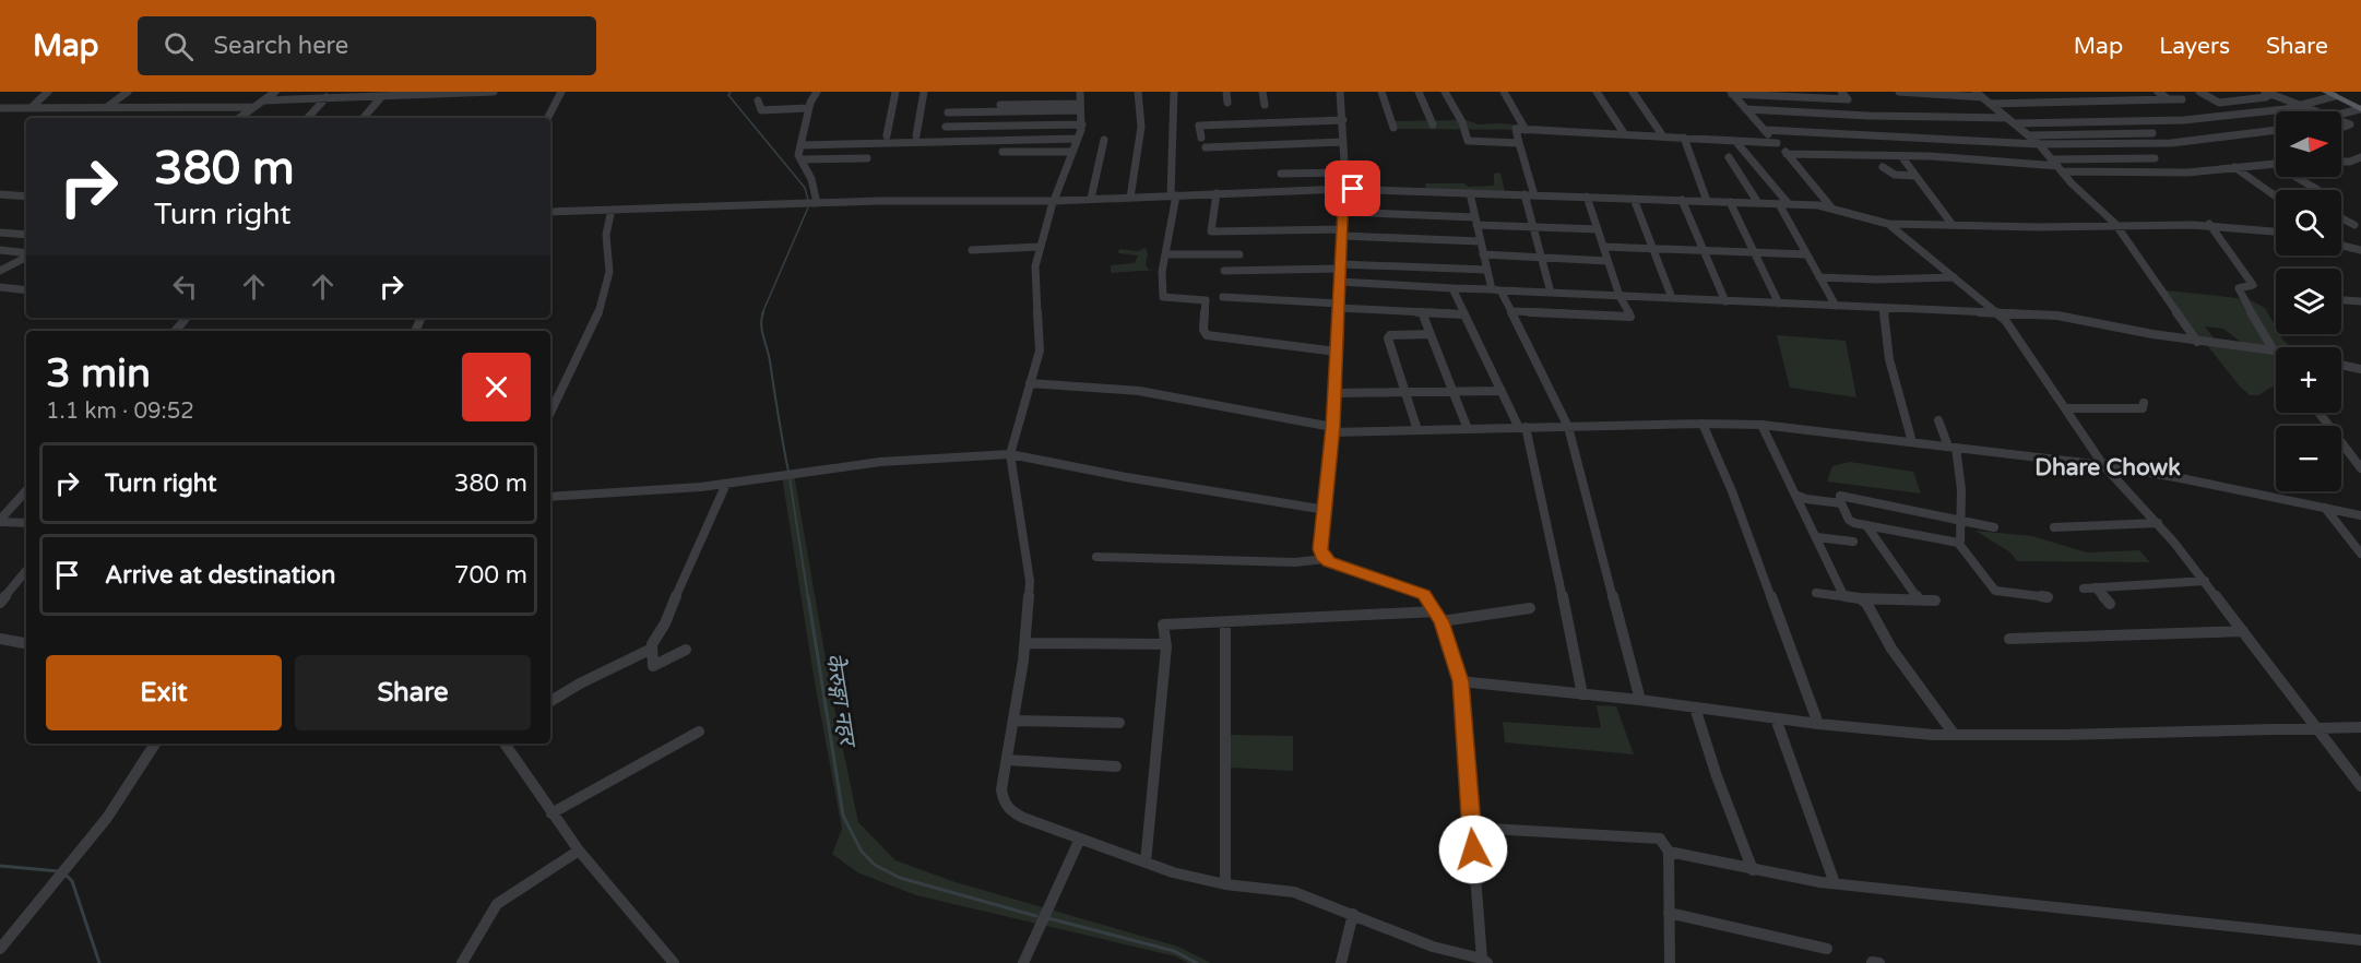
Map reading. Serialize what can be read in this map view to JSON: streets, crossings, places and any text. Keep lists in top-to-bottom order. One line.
{"districts":["Dhare Chowk"],"water":["केेरुङ्गा नहर"],"north":"right","page":{"header":"Map","search":"Search here","nav":["Map","Layers","Share"],"map_buttons":["+","−"],"turn":["380 m","Turn right"],"heading":["3 min","1.1 km · 09:52"],"list":[{"name":"Turn right","value":"380 m"},{"name":"Arrive at destination","value":"700 m"}],"buttons":["Exit","Share"]}}
